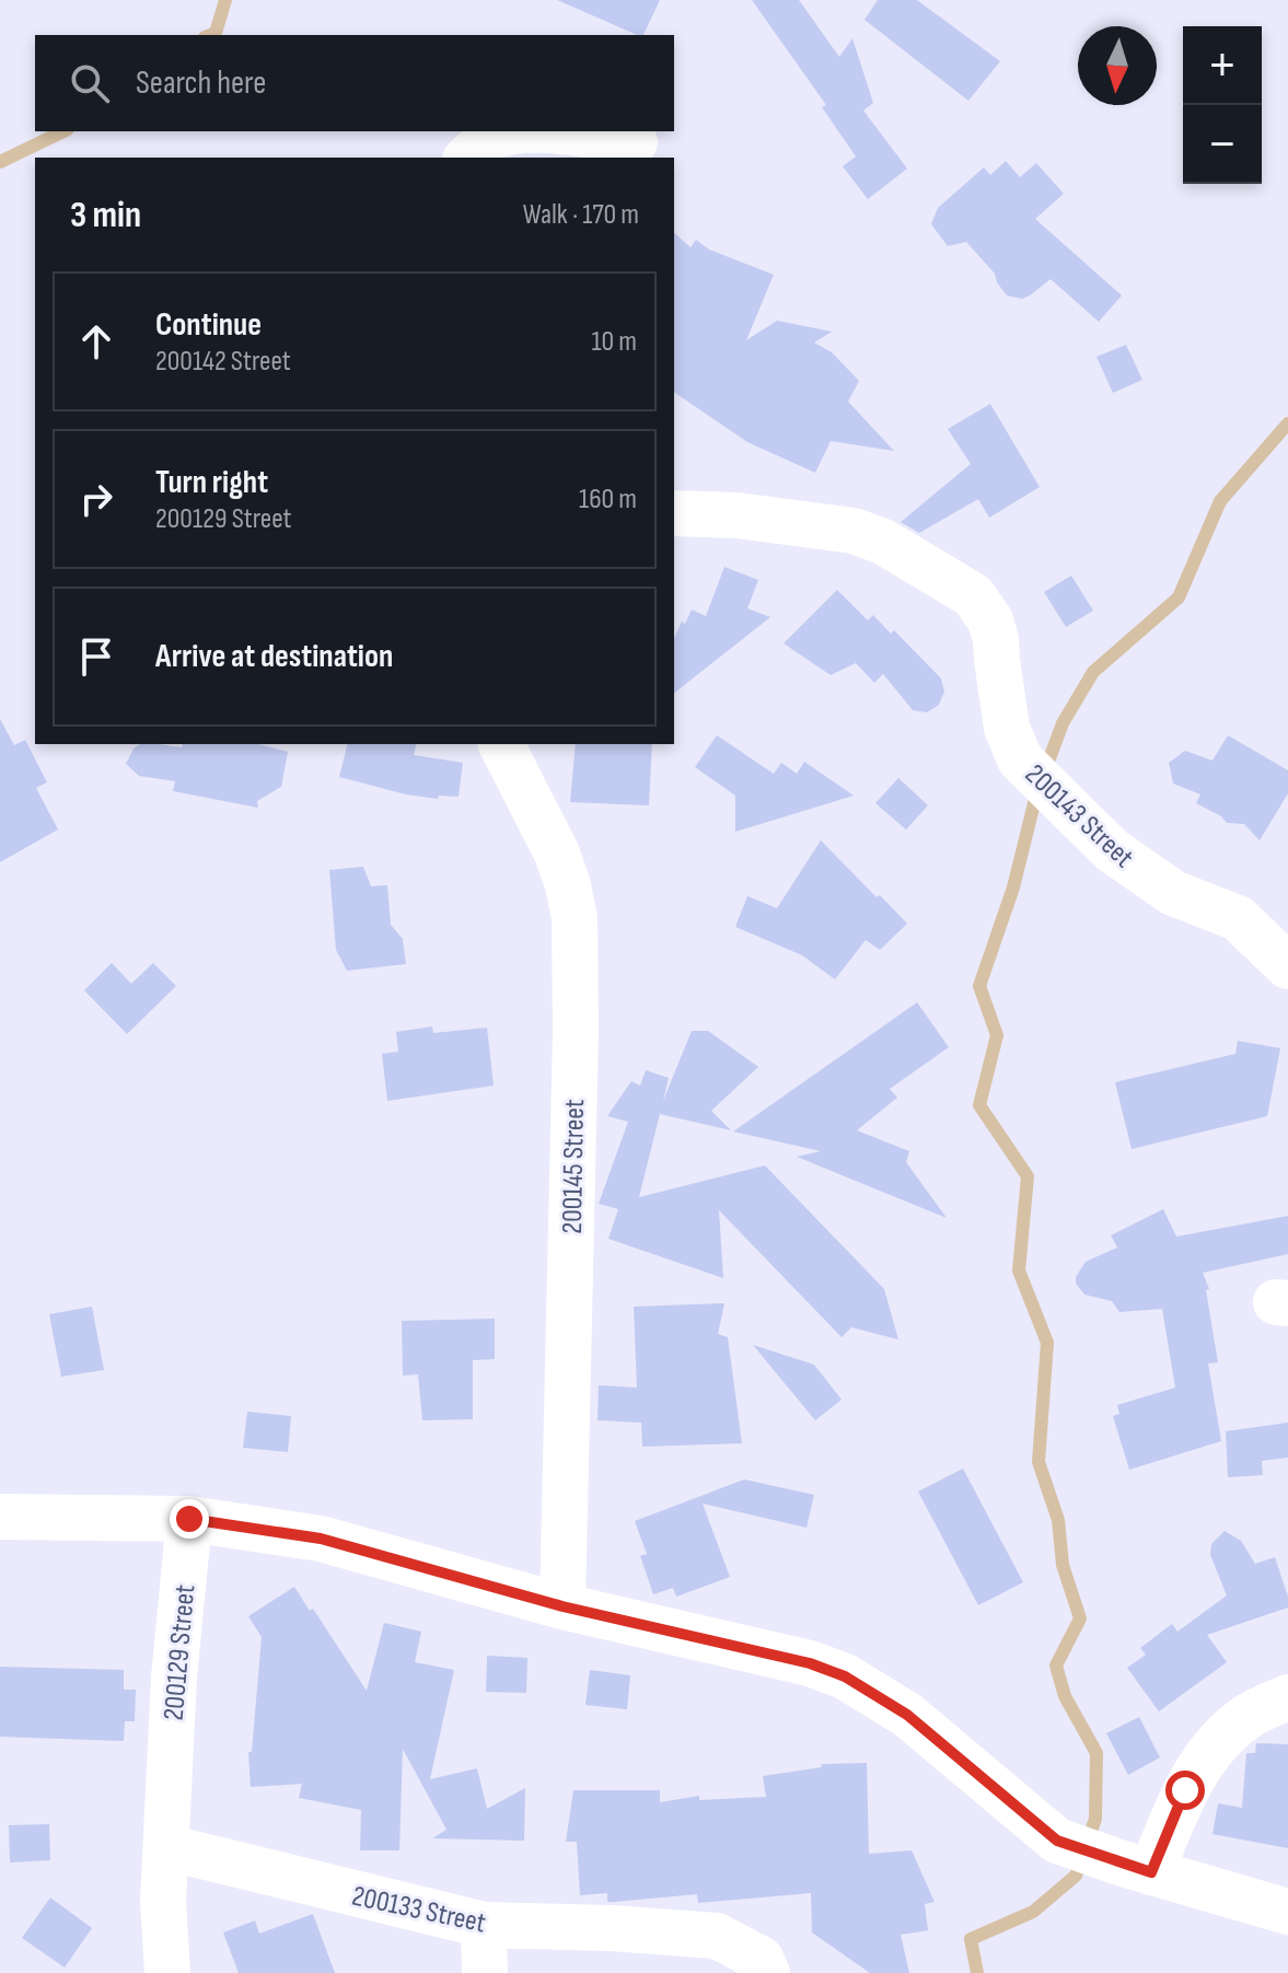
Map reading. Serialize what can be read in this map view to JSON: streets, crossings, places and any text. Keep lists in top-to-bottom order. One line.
{"streets":{"street":["200143 Street","200145 Street","200129 Street","200133 Street"]},"crossings":[["200129 Street","200133 Street"]],"north":"bottom","page":{"map_buttons":["+","−"],"search":"Search here","heading":["3 min","Walk · 170 m"],"list":[["Continue","200142 Street","10 m"],["Turn right","200129 Street","160 m"],"Arrive at destination"]}}
